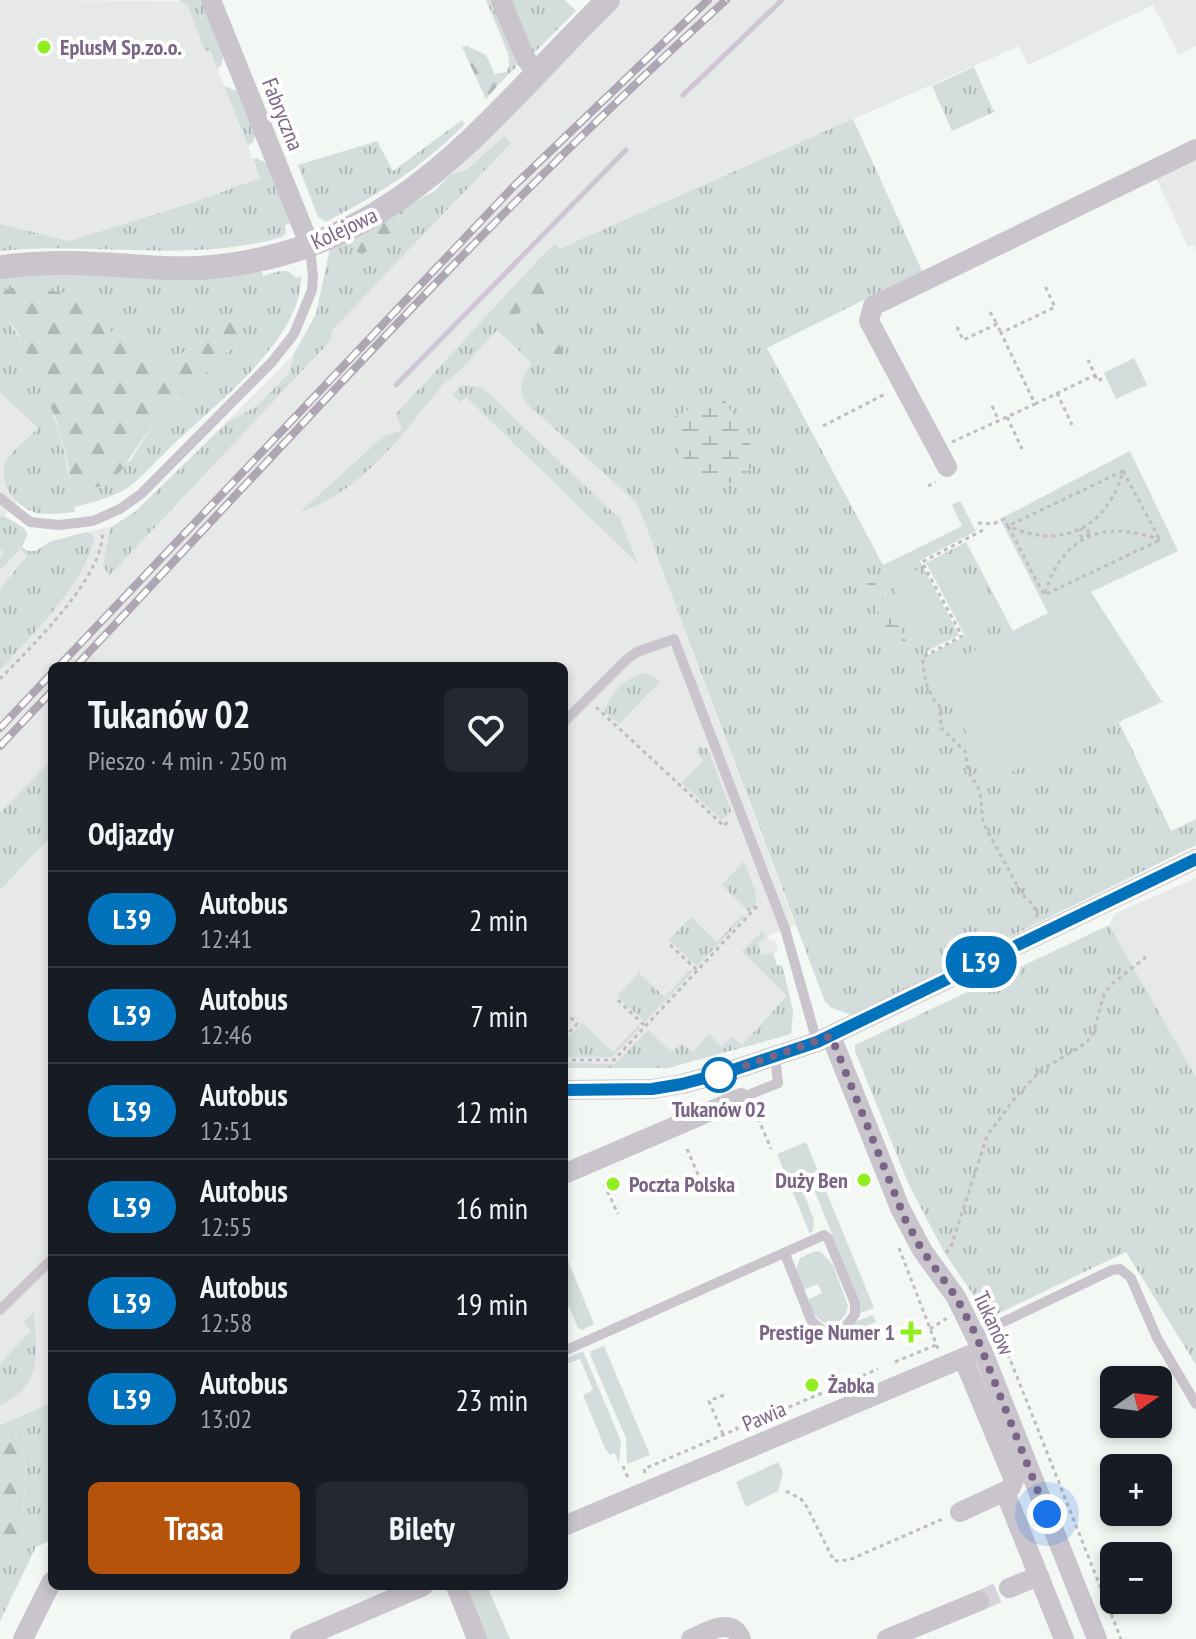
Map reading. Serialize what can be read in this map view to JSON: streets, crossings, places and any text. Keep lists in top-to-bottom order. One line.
{"streets":{"street":["Fabryczna","Kolejowa","Tukanów","Pawia"]},"crossings":[["Fabryczna","Kolejowa"],["Tukanów","Pawia"]],"places":{"other":["EplusM Sp.zo.o.","Tukanów 02","Duży Ben","Poczta Polska","Żabka"],"health":["Prestige Numer 1"]},"lines":["bus line L39"],"north":"right","page":{"on_map":"L39","heading":[["Tukanów 02","Pieszo · 4 min · 250 m"],"Odjazdy"],"list":[{"mark":"L39","name":"Autobus","note":"12:41","value":"2 min"},{"mark":"L39","name":"Autobus","note":"12:46","value":"7 min"},{"mark":"L39","name":"Autobus","note":"12:51","value":"12 min"},{"mark":"L39","name":"Autobus","note":"12:55","value":"16 min"},{"mark":"L39","name":"Autobus","note":"12:58","value":"19 min"},{"mark":"L39","name":"Autobus","note":"13:02","value":"23 min"}],"map_buttons":["+","−"],"buttons":["Trasa","Bilety"]}}
